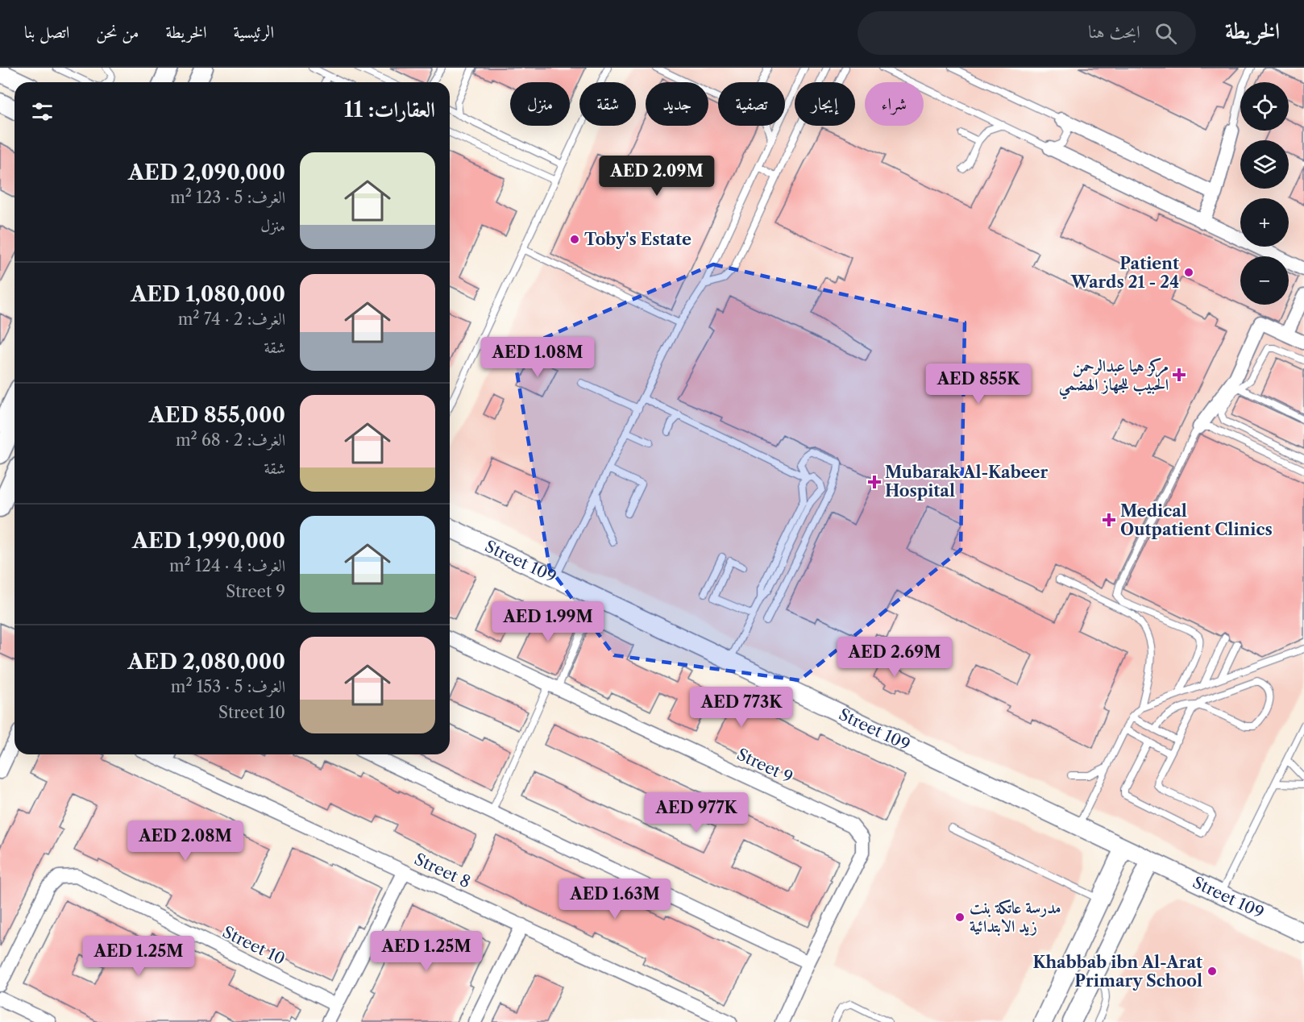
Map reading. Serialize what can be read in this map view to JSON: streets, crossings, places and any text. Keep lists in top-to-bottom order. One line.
{"streets":{"street":["Street 109","Street 9","Street 8","Street 10"]},"places":{"other":["Toby's Estate","Patient Wards 21 - 24","مدرسة عاتكة بنت زيد الابتدائية","Khabbab ibn Al-Arat Primary School"],"health":["مركز هيا عبدالرحمن الحبيب للجهاز الهضمي","Mubarak Al-Kabeer Hospital","Medical Outpatient Clinics"]},"page":{"header":"الخريطة","search":"ابحث هنا","nav":["الرئيسية","الخريطة","من نحن","اتصل بنا"],"map_buttons":["+","−"],"chip":["شراء","إيجار","تصفية","جديد","شقة","منزل"],"heading":"العقارات: 11","list":[{"name":"AED 2,090,000","note":"الغرف: 5 · 123 m² · منزل"},{"name":"AED 1,080,000","note":"الغرف: 2 · 74 m² · شقة"},{"name":"AED 855,000","note":"الغرف: 2 · 68 m² · شقة"},{"name":"AED 1,990,000","note":"الغرف: 4 · 124 m² · Street 9"},{"name":"AED 2,080,000","note":"الغرف: 5 · 153 m² · Street 10"}],"price":["AED 2.09M","AED 1.08M","AED 855K","AED 1.99M","AED 2.69M","AED 773K","AED 977K","AED 2.08M","AED 1.63M","AED 1.25M","AED 1.25M"]}}
